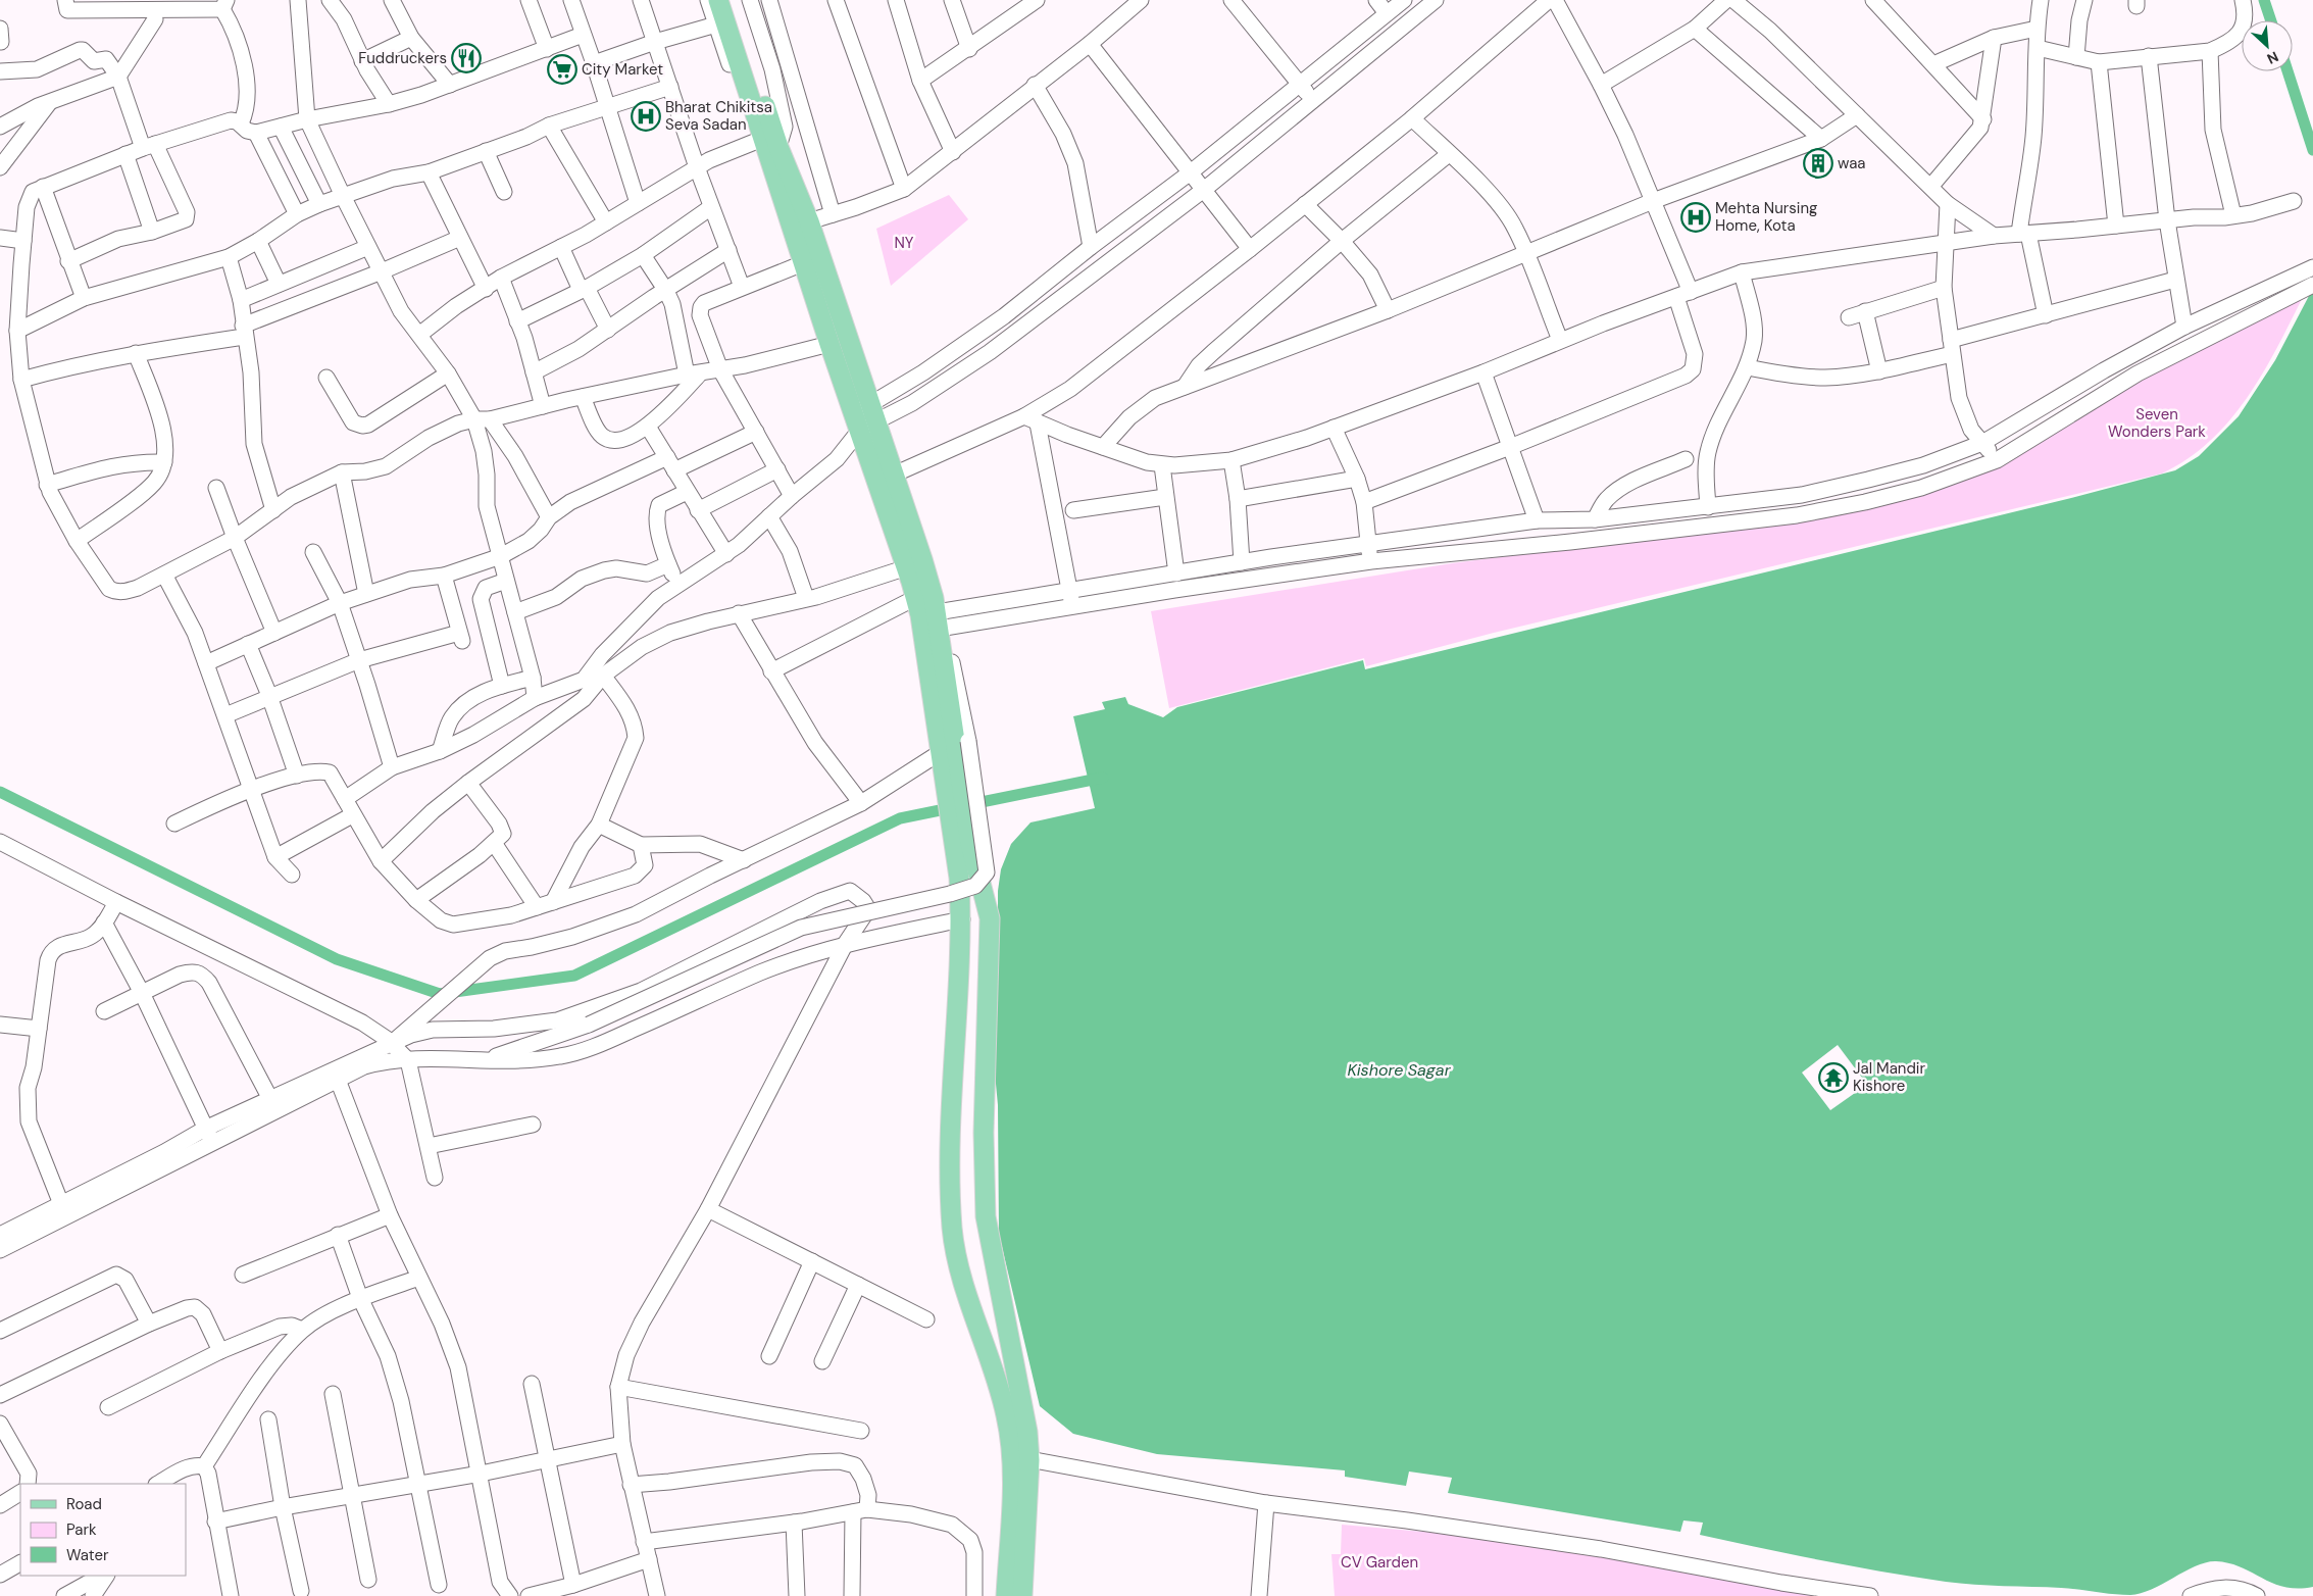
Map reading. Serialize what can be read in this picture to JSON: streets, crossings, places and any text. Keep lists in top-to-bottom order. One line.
{"water":["Kishore Sagar"],"parks":["NY","Seven Wonders Park","CV Garden"],"places":{"restaurant":["Fuddruckers"],"supermarket":["City Market"],"hospital":["Bharat Chikitsa Seva Sadan","Mehta Nursing Home, Kota"],"building":["waa"],"temple":["Jal Mandir Kishore"]},"legend":["Road","Park","Water"],"north":"bottom right"}
